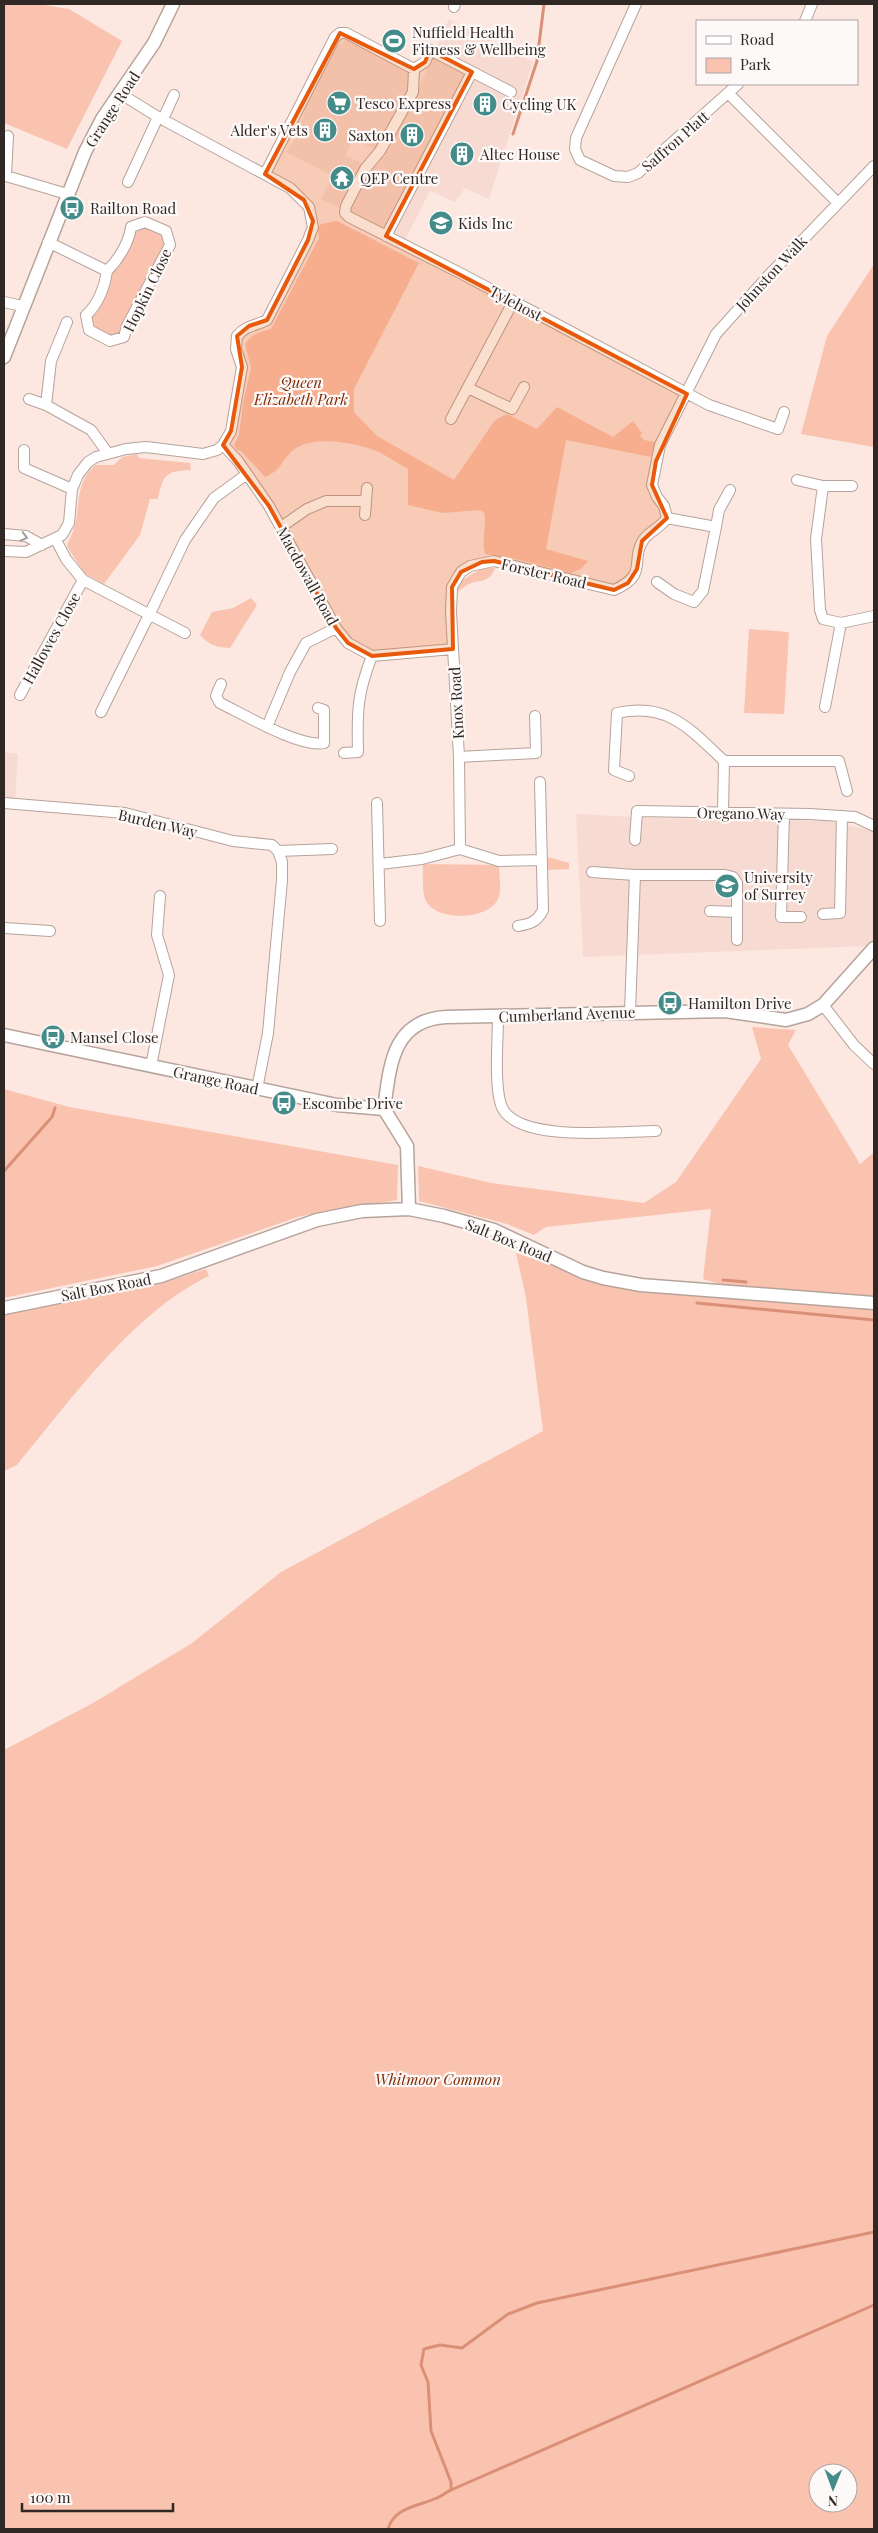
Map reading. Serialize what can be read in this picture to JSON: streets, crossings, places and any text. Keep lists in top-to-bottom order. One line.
{"streets":{"street":["Grange Road","Saffron Platt","Johnston Walk","Hopkin Close","Tylehost","Forster Road","Macdowall Road","Hallowes Close","Knox Road","Oregano Way","Burden Way","Cumberland Avenue","Salt Box Road"]},"crossings":[["Grange Road","Cumberland Avenue"],["Johnston Walk","Tylehost"],["Johnston Walk","Forster Road"],["Forster Road","Knox Road"]],"parks":["Queen Elizabeth Park","Whitmoor Common"],"places":{"sports":["Nuffield Health Fitness & Wellbeing"],"supermarket":["Tesco Express"],"building":["Cycling UK","Alder's Vets","Saxton","Altec House"],"temple":["QEP Centre"],"bus stop":["Railton Road","Hamilton Drive","Mansel Close","Escombe Drive"],"school or university":["Kids Inc","University of Surrey"]},"legend":["Road","Park"],"scale_bar":"100 m","north":"bottom"}
